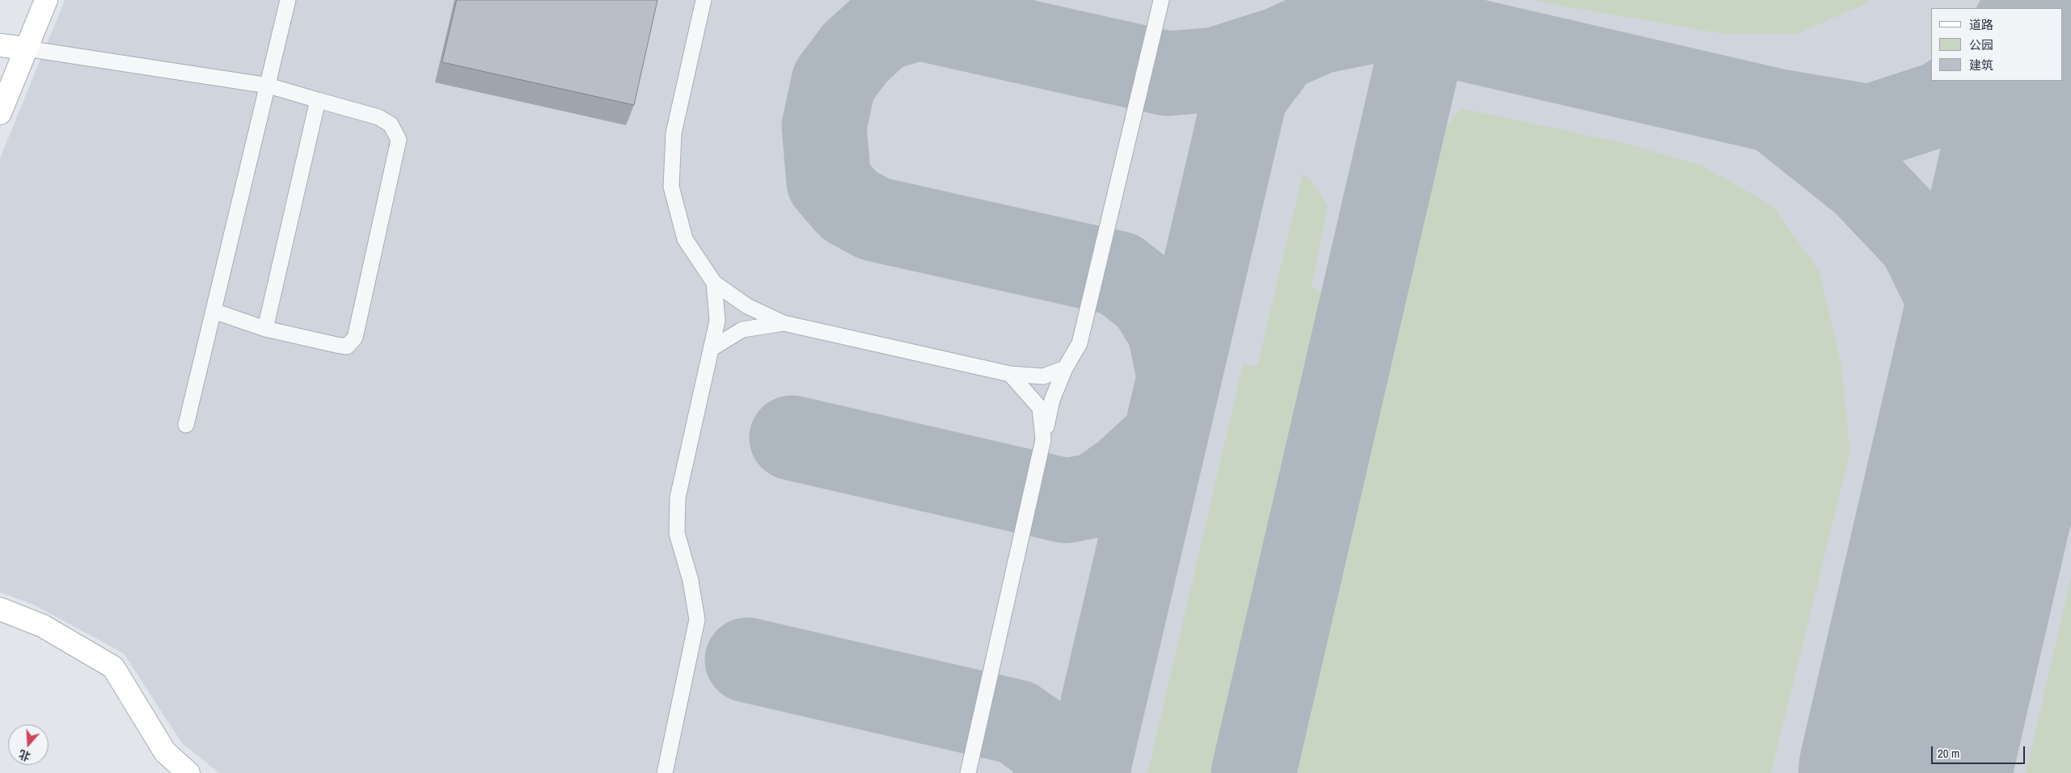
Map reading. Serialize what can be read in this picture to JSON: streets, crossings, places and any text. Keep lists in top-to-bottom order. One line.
{"legend":["道路","公园","建筑"],"scale_bar":"20 m","north":"bottom"}
